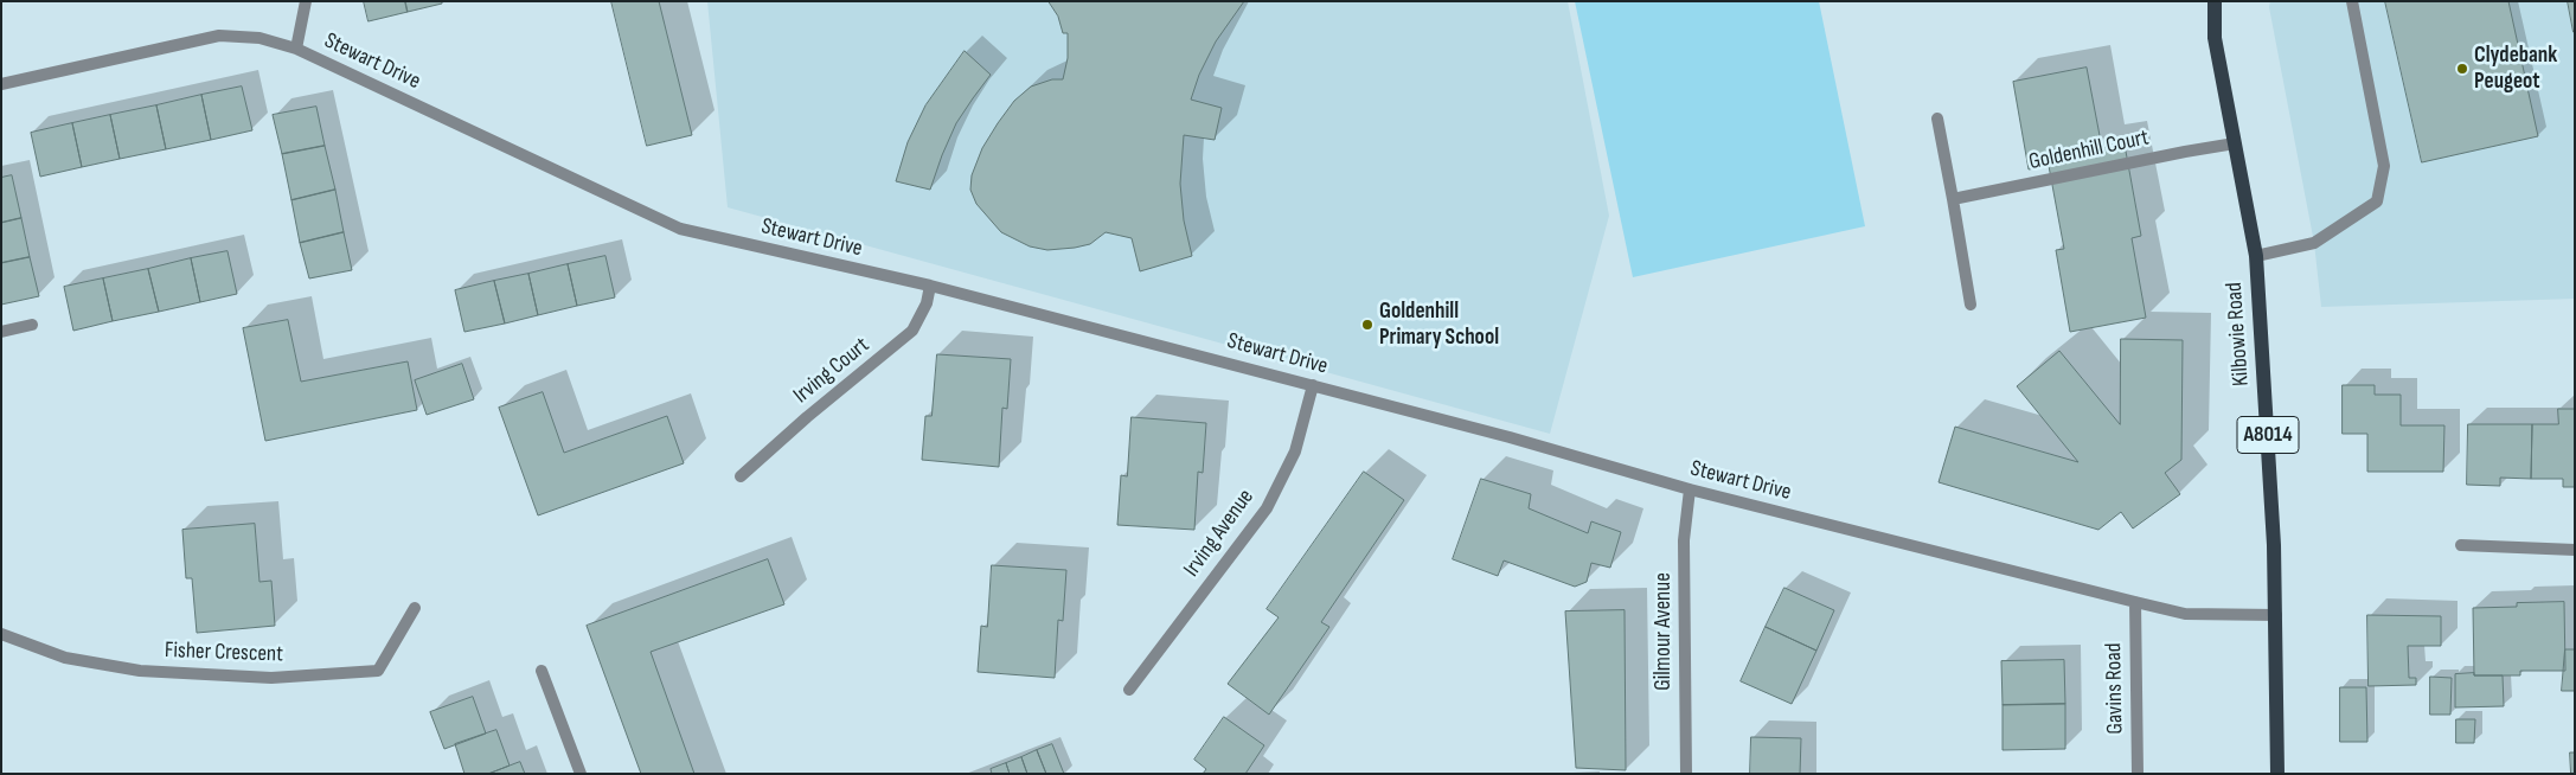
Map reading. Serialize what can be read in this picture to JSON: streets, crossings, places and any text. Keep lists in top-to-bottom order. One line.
{"streets":{"main road":["Kilbowie Road","A8014"],"street":["Stewart Drive","Goldenhill Court","Irving Court","Irving Avenue","Gilmour Avenue","Fisher Crescent","Gavins Road"]},"crossings":[["Stewart Drive","Kilbowie Road"],["Stewart Drive","Irving Court"],["Stewart Drive","Irving Avenue"],["Stewart Drive","Gilmour Avenue"],["Stewart Drive","Gavins Road"],["Goldenhill Court","Kilbowie Road"]],"places":["Clydebank Peugeot","Goldenhill Primary School"]}
